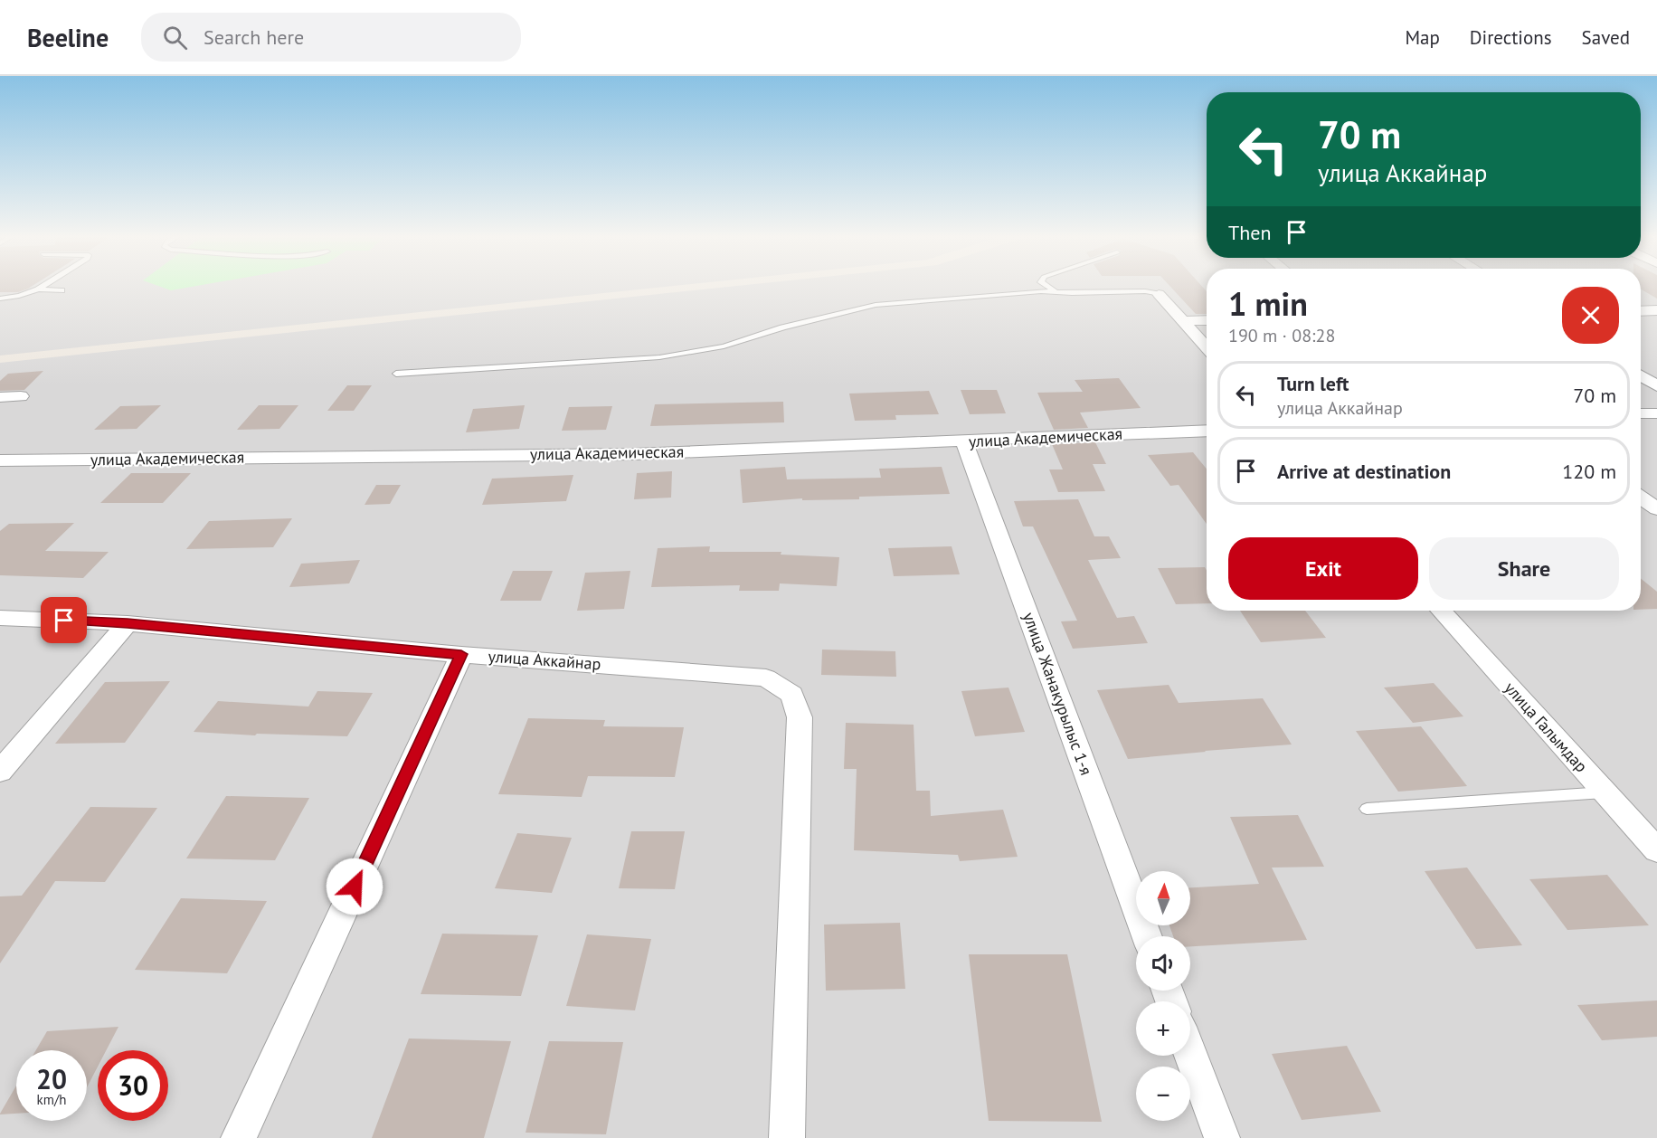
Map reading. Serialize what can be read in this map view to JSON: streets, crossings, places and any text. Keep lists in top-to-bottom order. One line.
{"streets":{"street":["улица Академическая","улица Аккайнар","улица Жанакурылыс 1-я","улица Галымдар"]},"crossings":[["улица Академическая","улица Жанакурылыс 1-я"]],"north":"top","page":{"header":"Beeline","search":"Search here","nav":["Map","Directions","Saved"],"turn":["70 m","улица Аккайнар"],"then":"Then","heading":["1 min","190 m · 08:28"],"list":[{"name":"Turn left","note":"улица Аккайнар","value":"70 m"},{"name":"Arrive at destination","value":"120 m"}],"buttons":["Exit","Share"],"map_buttons":["+","−"],"speed":"20 km/h","limit":"30"}}
